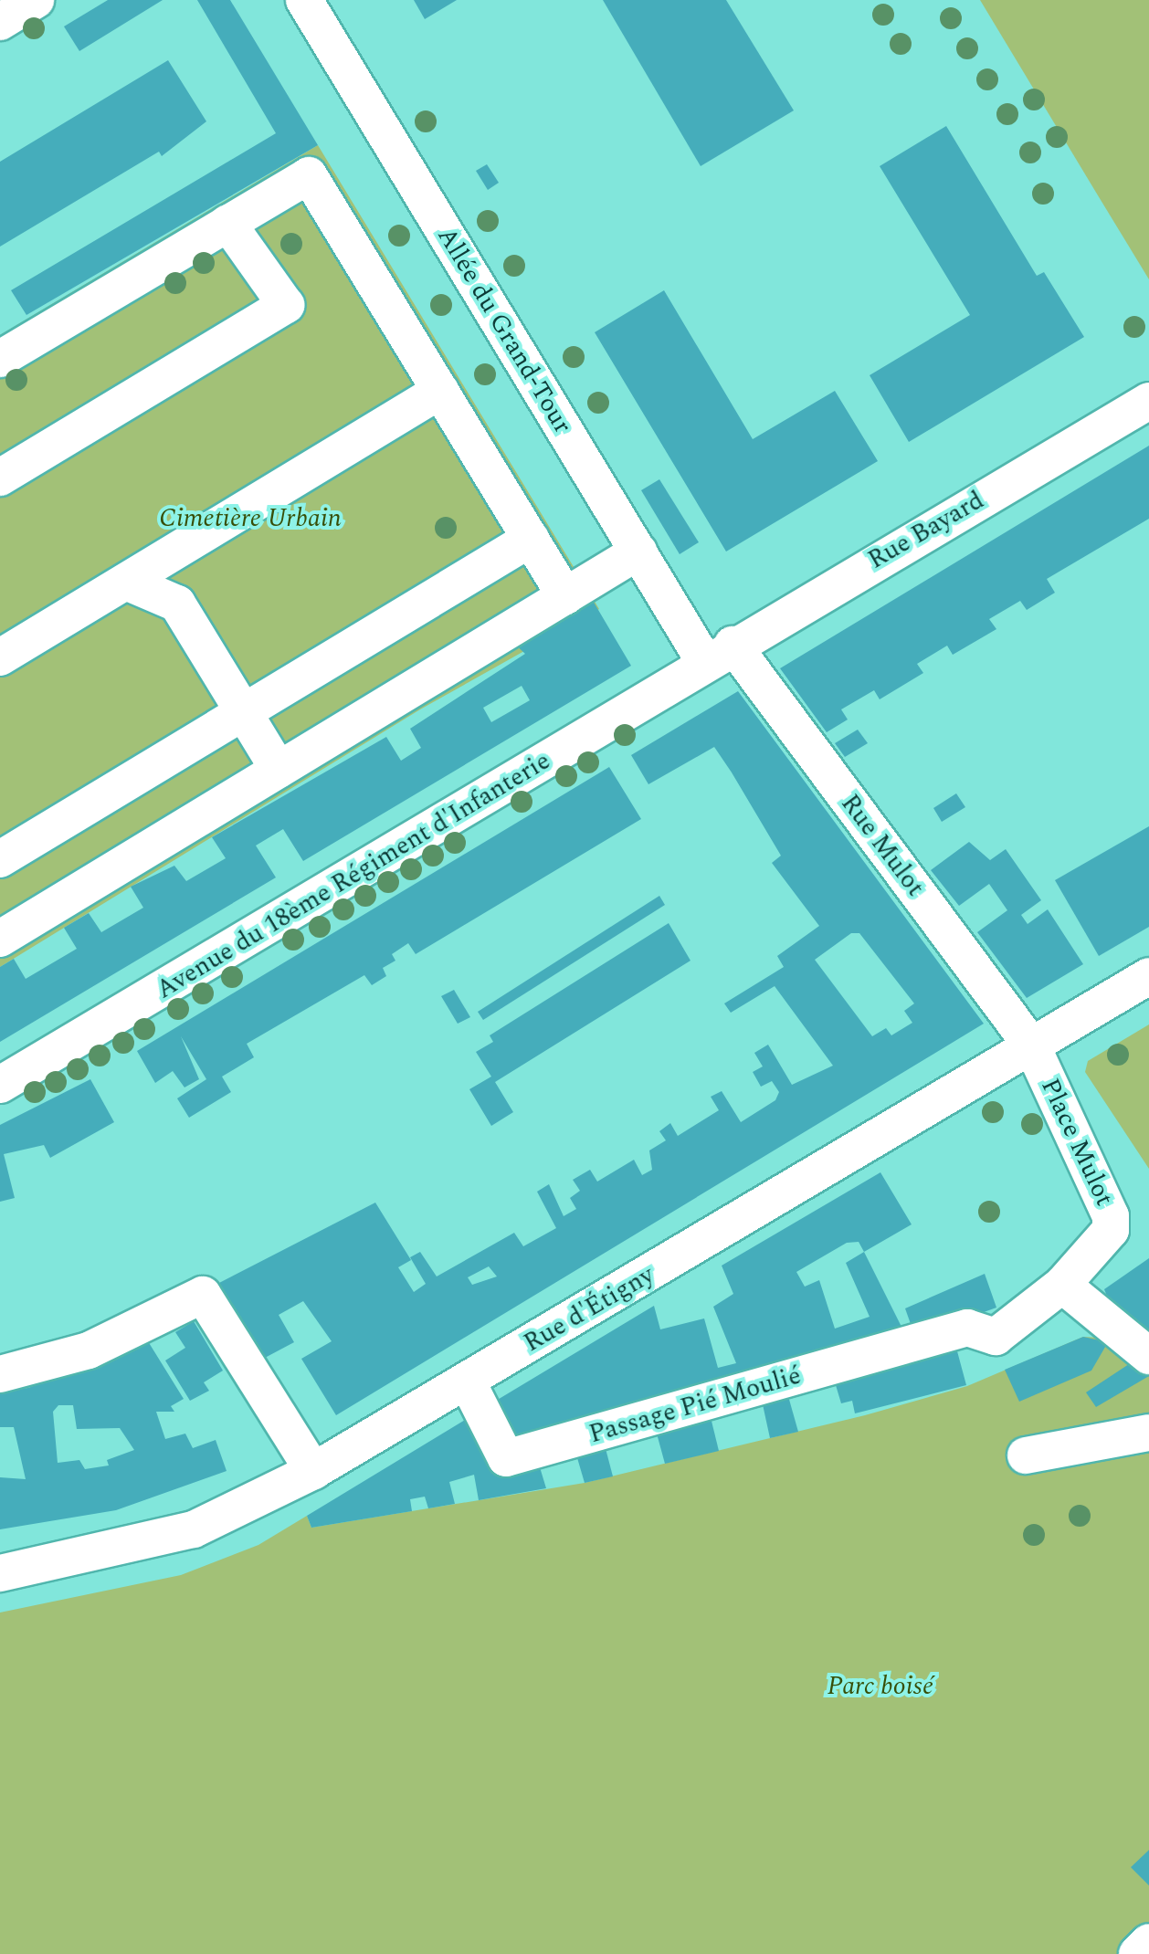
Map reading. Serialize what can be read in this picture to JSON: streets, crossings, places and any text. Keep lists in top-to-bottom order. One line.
{"streets":{"street":["Allée du Grand-Tour","Rue Bayard","Rue Mulot","Avenue du 18ème Régiment d'Infanterie","Place Mulot","Rue d'Étigny","Passage Pié Moulié"]},"crossings":[["Allée du Grand-Tour","Rue Bayard"],["Allée du Grand-Tour","Rue Mulot"],["Allée du Grand-Tour","Avenue du 18ème Régiment d'Infanterie"],["Rue Bayard","Rue Mulot"],["Rue Bayard","Avenue du 18ème Régiment d'Infanterie"],["Rue Mulot","Avenue du 18ème Régiment d'Infanterie"],["Rue Mulot","Place Mulot"],["Rue Mulot","Rue d'Étigny"],["Place Mulot","Rue d'Étigny"],["Place Mulot","Passage Pié Moulié"],["Rue d'Étigny","Passage Pié Moulié"]],"parks":["Cimetière Urbain","Parc boisé"]}
